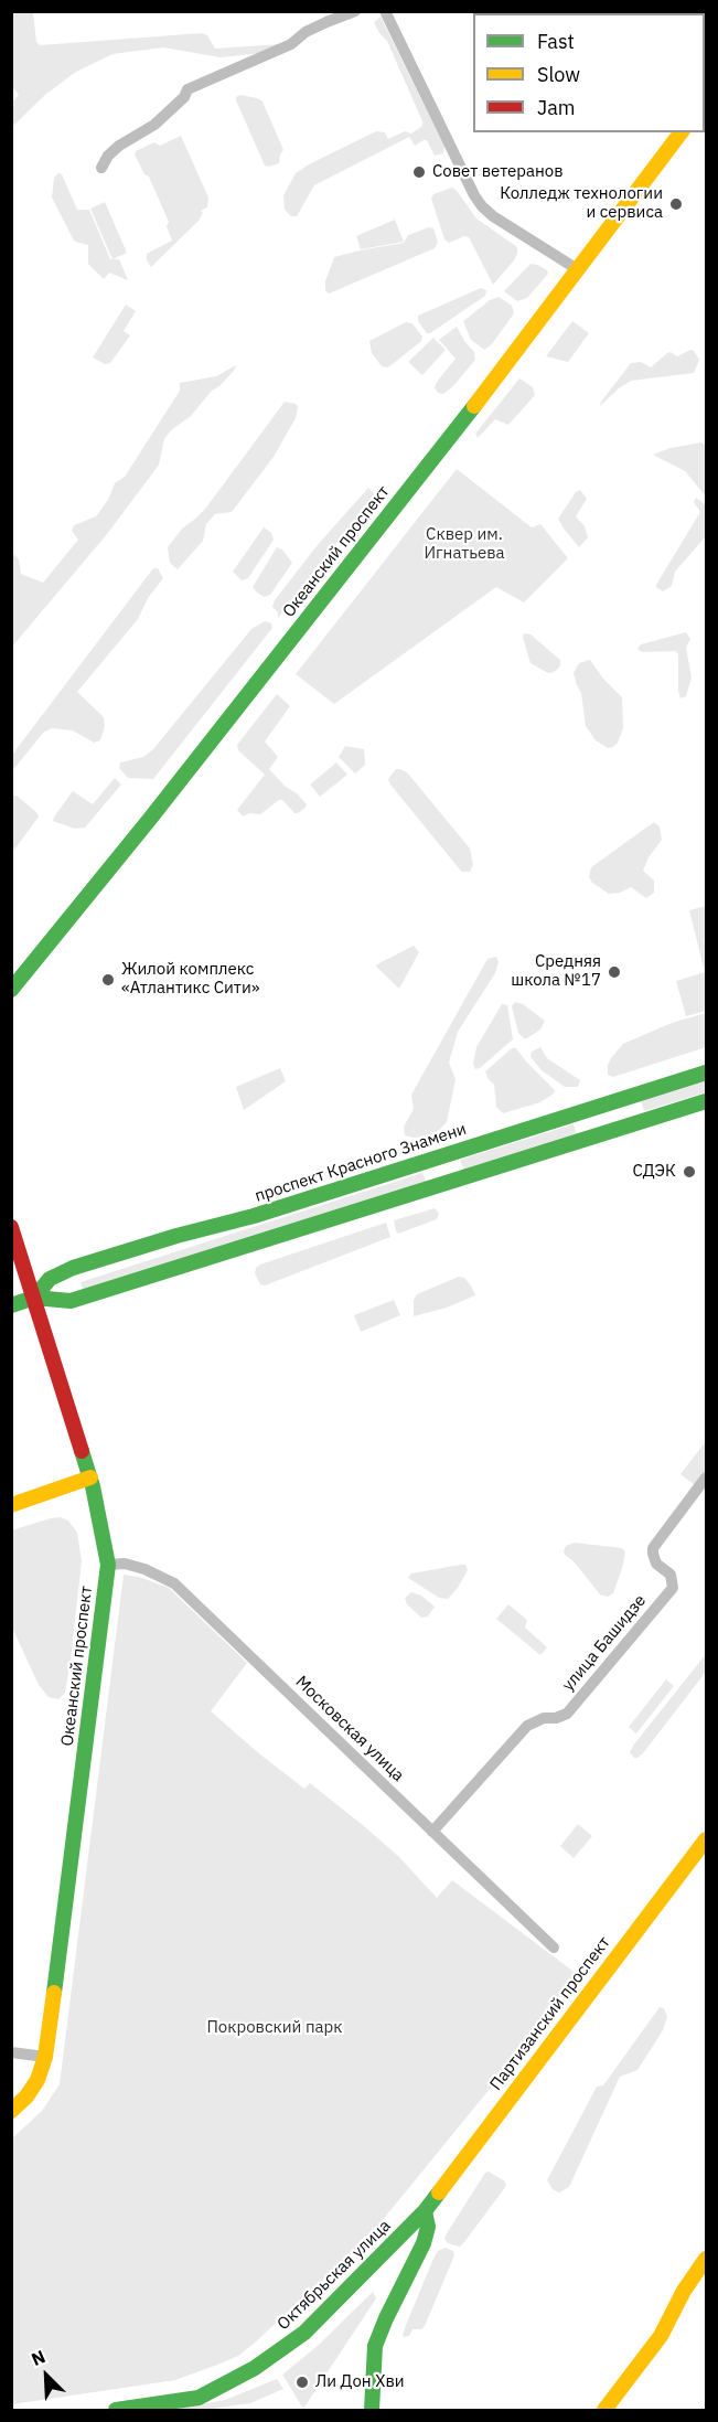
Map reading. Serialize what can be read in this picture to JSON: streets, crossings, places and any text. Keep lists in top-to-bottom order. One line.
{"streets":{"main road":["Океанский проспект","проспект Красного Знамени","Партизанский проспект","Октябрьская улица"],"street":["улица Башидзе","Московская улица"]},"crossings":[["Океанский проспект","проспект Красного Знамени"],["Океанский проспект","Московская улица"],["улица Башидзе","Московская улица"],["Партизанский проспект","Октябрьская улица"]],"parks":["Cквер им. Игнатьева","Покровский парк"],"places":["Совет ветеранов","Колледж технологии и сервиса","Средняя школа №17","Жилой комплекс «Атлантикс Сити»","СДЭК","Ли Дон Хви"],"legend":["Fast","Slow","Jam"],"north":"top left"}
